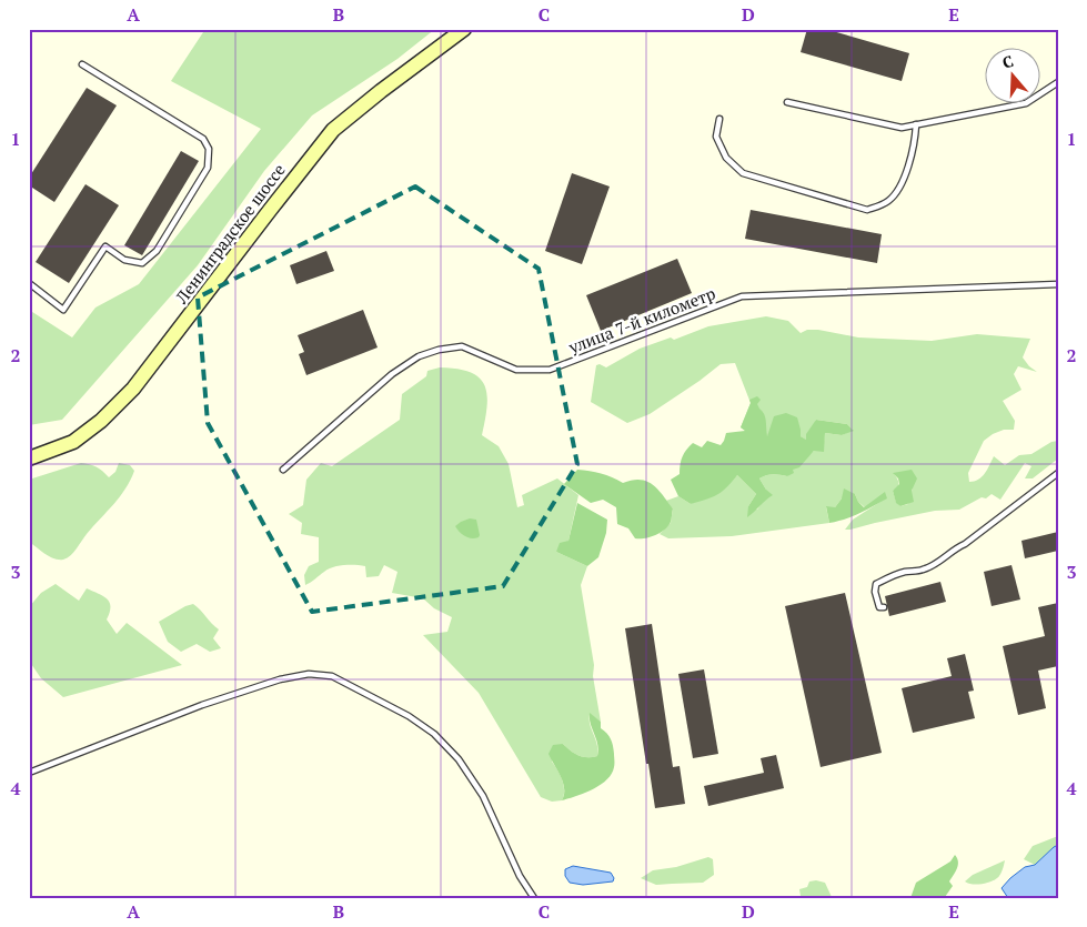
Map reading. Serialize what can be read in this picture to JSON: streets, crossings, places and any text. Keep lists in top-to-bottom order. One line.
{"streets":{"main road":["Ленинградское шоссе"],"lane":["улица 7-й километр"]},"north":"top","grid":{"columns":["A","B","C","D","E"],"rows":["1","2","3","4"]}}
